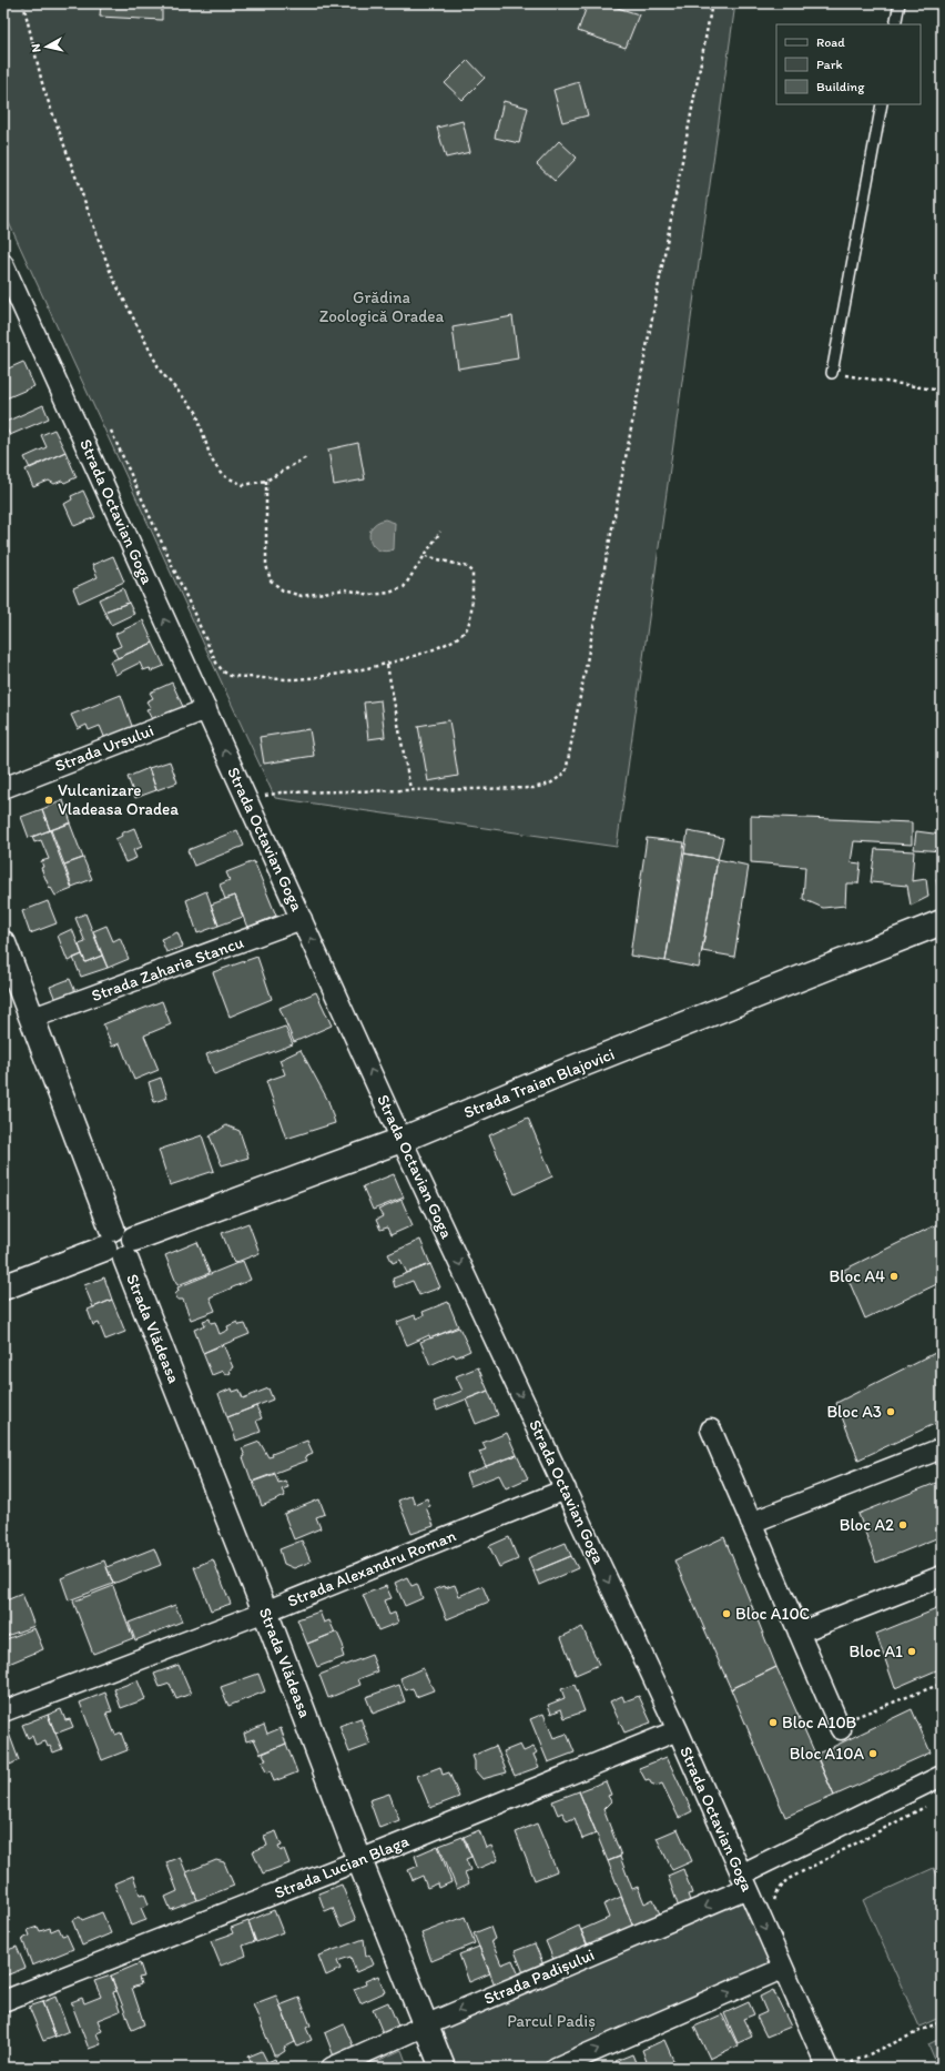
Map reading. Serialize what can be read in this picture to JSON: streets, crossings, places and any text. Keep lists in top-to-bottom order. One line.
{"streets":{"street":["Strada Octavian Goga","Strada Ursului","Strada Zaharia Stancu","Strada Traian Blajovici","Strada Vlădeasa","Strada Alexandru Roman","Strada Lucian Blaga","Strada Padișului"]},"crossings":[["Strada Octavian Goga","Strada Ursului"],["Strada Octavian Goga","Strada Zaharia Stancu"],["Strada Octavian Goga","Strada Traian Blajovici"],["Strada Octavian Goga","Strada Alexandru Roman"],["Strada Octavian Goga","Strada Lucian Blaga"],["Strada Octavian Goga","Strada Padișului"],["Strada Traian Blajovici","Strada Vlădeasa"],["Strada Vlădeasa","Strada Alexandru Roman"],["Strada Vlădeasa","Strada Lucian Blaga"],["Strada Vlădeasa","Strada Padișului"]],"parks":["Grădina Zoologică Oradea","Parcul Padiș"],"places":["Vulcanizare Vladeasa Oradea","Bloc A4","Bloc A3","Bloc A2","Bloc A10C","Bloc A1","Bloc A10B","Bloc A10A"],"legend":["Road","Park","Building"],"north":"left"}
